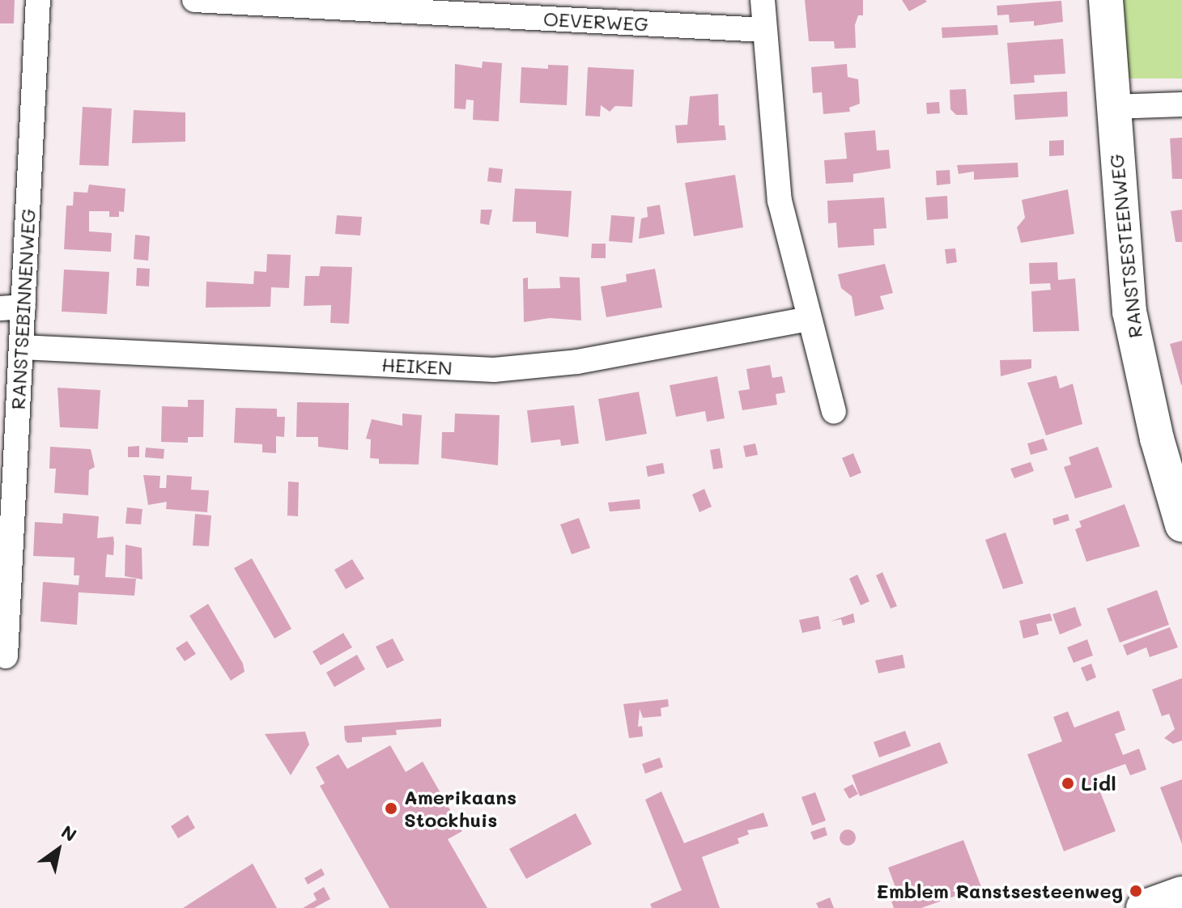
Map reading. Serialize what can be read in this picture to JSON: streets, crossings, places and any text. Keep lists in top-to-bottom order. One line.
{"streets":{"street":["OEVERWEG","RANSTSESTEENWEG","RANSTSEBINNENWEG","HEIKEN"]},"crossings":[["RANSTSEBINNENWEG","HEIKEN"]],"places":["Lidl","Amerikaans Stockhuis","Emblem Ranstsesteenweg"],"north":"top right"}
